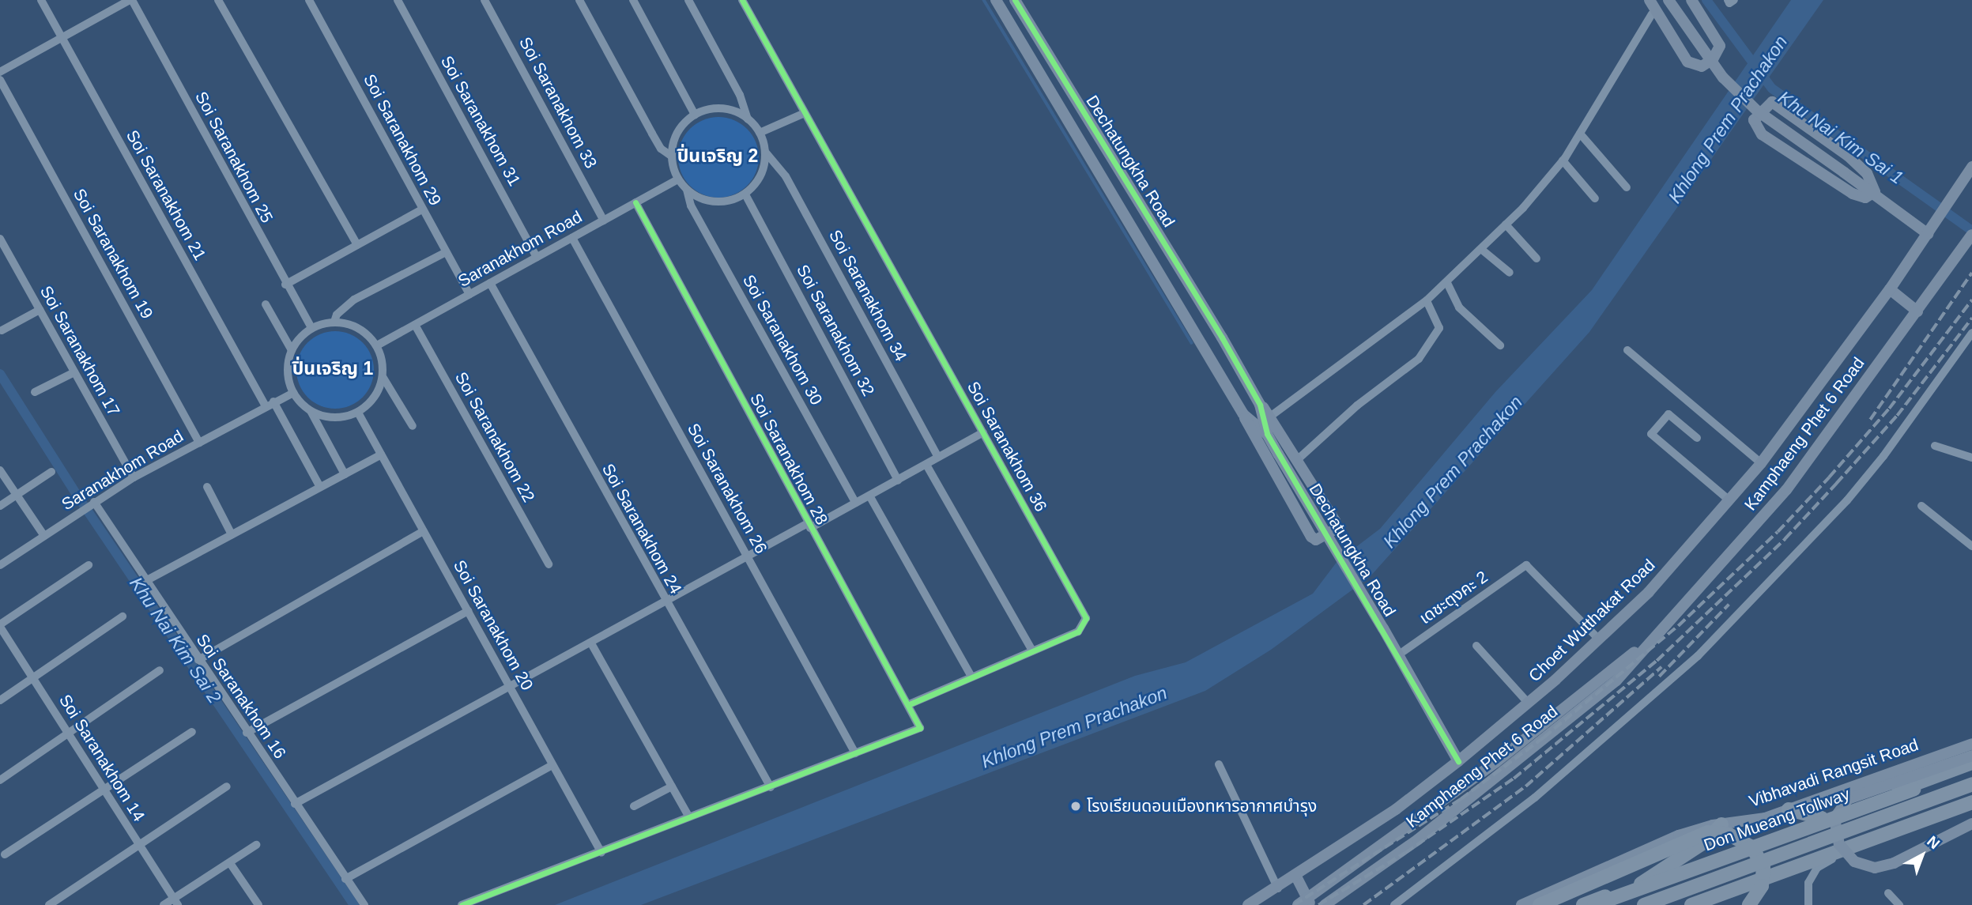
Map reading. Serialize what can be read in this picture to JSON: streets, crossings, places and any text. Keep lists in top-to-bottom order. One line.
{"streets":{"highway":["Don Mueang Tollway"],"main road":["Dechatungkha Road","Kamphaeng Phet 6 Road","Choet Wutthakat Road","Vibhavadi Rangsit Road"],"street":["Soi Saranakhom 33","Soi Saranakhom 31","Soi Saranakhom 29","Soi Saranakhom 25","Soi Saranakhom 21","Saranakhom Road","Soi Saranakhom 19","Soi Saranakhom 34","Soi Saranakhom 32","Soi Saranakhom 30","Soi Saranakhom 17","Soi Saranakhom 22","Soi Saranakhom 36","Soi Saranakhom 28","Soi Saranakhom 26","Soi Saranakhom 24","เดชะตุงคะ 2","Soi Saranakhom 20","Soi Saranakhom 16","Soi Saranakhom 14"]},"crossings":[["Soi Saranakhom 33","Saranakhom Road"],["Soi Saranakhom 31","Saranakhom Road"],["Soi Saranakhom 29","Saranakhom Road"],["Soi Saranakhom 25","Saranakhom Road"],["Soi Saranakhom 25","Soi Saranakhom 20"],["Dechatungkha Road","เดชะตุงคะ 2"],["Dechatungkha Road","Choet Wutthakat Road"],["Soi Saranakhom 21","Saranakhom Road"],["Saranakhom Road","Soi Saranakhom 19"],["Saranakhom Road","Soi Saranakhom 34"],["Saranakhom Road","Soi Saranakhom 32"],["Saranakhom Road","Soi Saranakhom 30"],["Saranakhom Road","Soi Saranakhom 17"],["Saranakhom Road","Soi Saranakhom 22"],["Saranakhom Road","Soi Saranakhom 28"],["Saranakhom Road","Soi Saranakhom 26"],["Saranakhom Road","Soi Saranakhom 24"],["Saranakhom Road","Soi Saranakhom 20"],["Saranakhom Road","Soi Saranakhom 16"],["Soi Saranakhom 34","Soi Saranakhom 32"],["Soi Saranakhom 34","Soi Saranakhom 30"],["Soi Saranakhom 32","Soi Saranakhom 30"],["Kamphaeng Phet 6 Road","Choet Wutthakat Road"],["Soi Saranakhom 36","Soi Saranakhom 28"],["Soi Saranakhom 28","Soi Saranakhom 26"],["เดชะตุงคะ 2","Choet Wutthakat Road"]],"districts":["ปิ่นเจริญ 2","ปิ่นเจริญ 1"],"water":["Khlong Prem Prachakon","Khu Nai Kim Sai 1","Khu Nai Kim Sai 2"],"places":["โรงเรียนดอนเมืองทหารอากาศบำรุง"],"north":"top right"}
